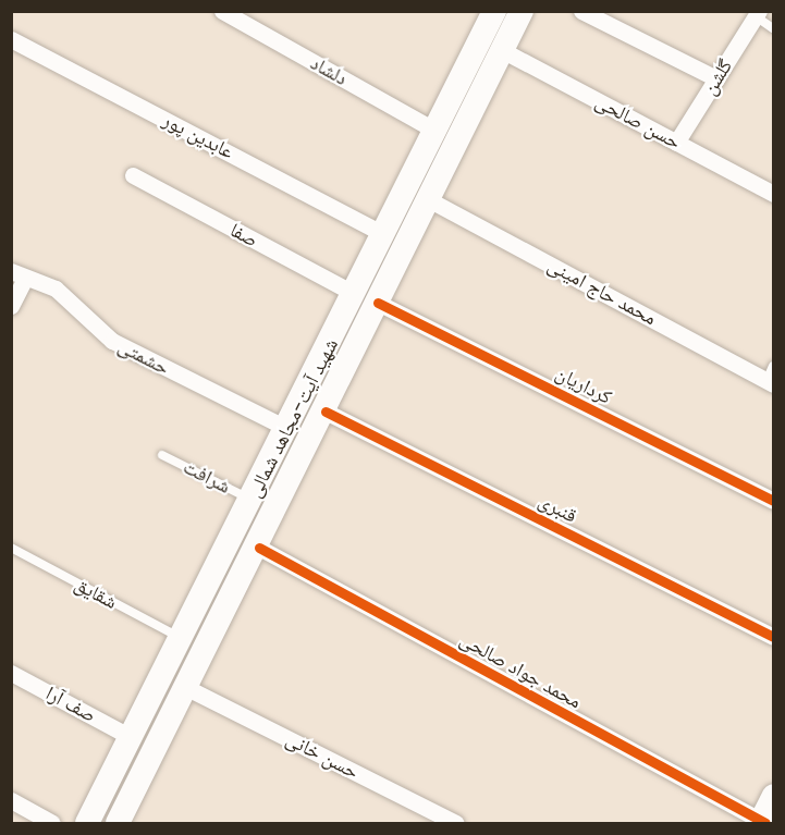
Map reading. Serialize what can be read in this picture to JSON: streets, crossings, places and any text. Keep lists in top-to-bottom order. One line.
{"streets":{"main road":["شهید آیت-مجاهد شمالی"],"street":["دلشاد","گلشن","حسن صالحی","عابدین پور","صفا","محمد حاج امینی","حشمتی","کرداریان","قنبری","محمد جواد صالحی","صف آرا","حسن خانی"],"lane":["شرافت","شقایق"]},"crossings":[["دلشاد","شهید آیت-مجاهد شمالی"],["گلشن","حسن صالحی"],["حسن صالحی","شهید آیت-مجاهد شمالی"],["عابدین پور","شهید آیت-مجاهد شمالی"],["صفا","شهید آیت-مجاهد شمالی"],["محمد حاج امینی","شهید آیت-مجاهد شمالی"],["حشمتی","شهید آیت-مجاهد شمالی"],["کرداریان","شهید آیت-مجاهد شمالی"],["شهید آیت-مجاهد شمالی","شرافت"],["شهید آیت-مجاهد شمالی","قنبری"],["شهید آیت-مجاهد شمالی","شقایق"],["شهید آیت-مجاهد شمالی","محمد جواد صالحی"],["شهید آیت-مجاهد شمالی","صف آرا"],["شهید آیت-مجاهد شمالی","حسن خانی"]]}
